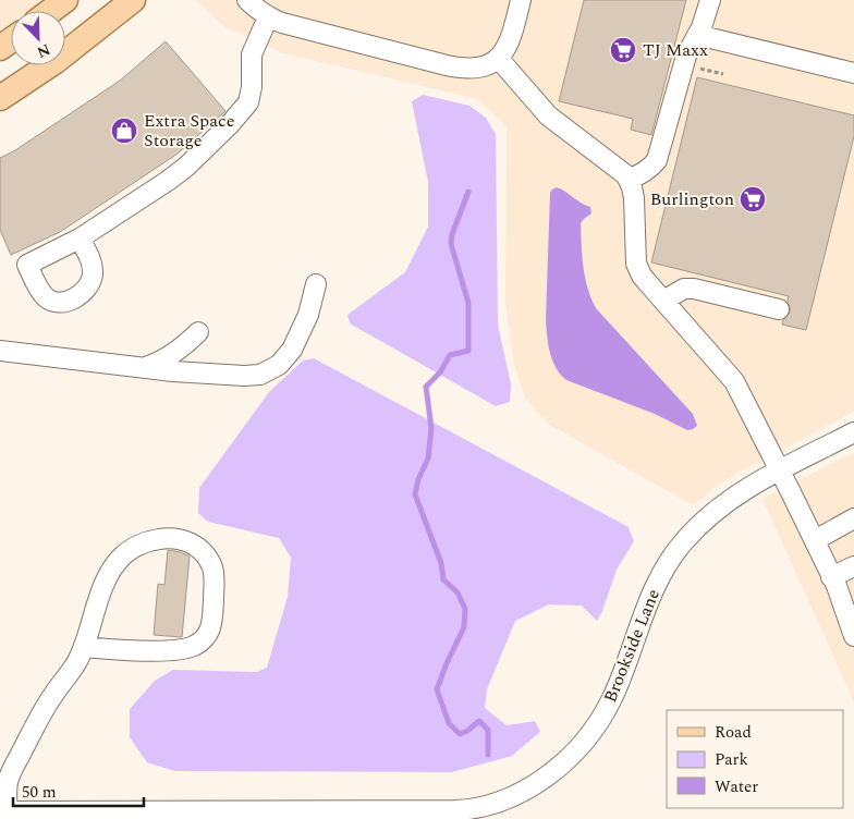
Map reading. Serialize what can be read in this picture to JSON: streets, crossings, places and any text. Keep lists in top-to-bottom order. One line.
{"streets":{"street":["Brookside Lane"]},"places":{"supermarket":["TJ Maxx","Burlington"],"shop":["Extra Space Storage"]},"legend":["Road","Park","Water"],"scale_bar":"50 m","north":"bottom right"}
